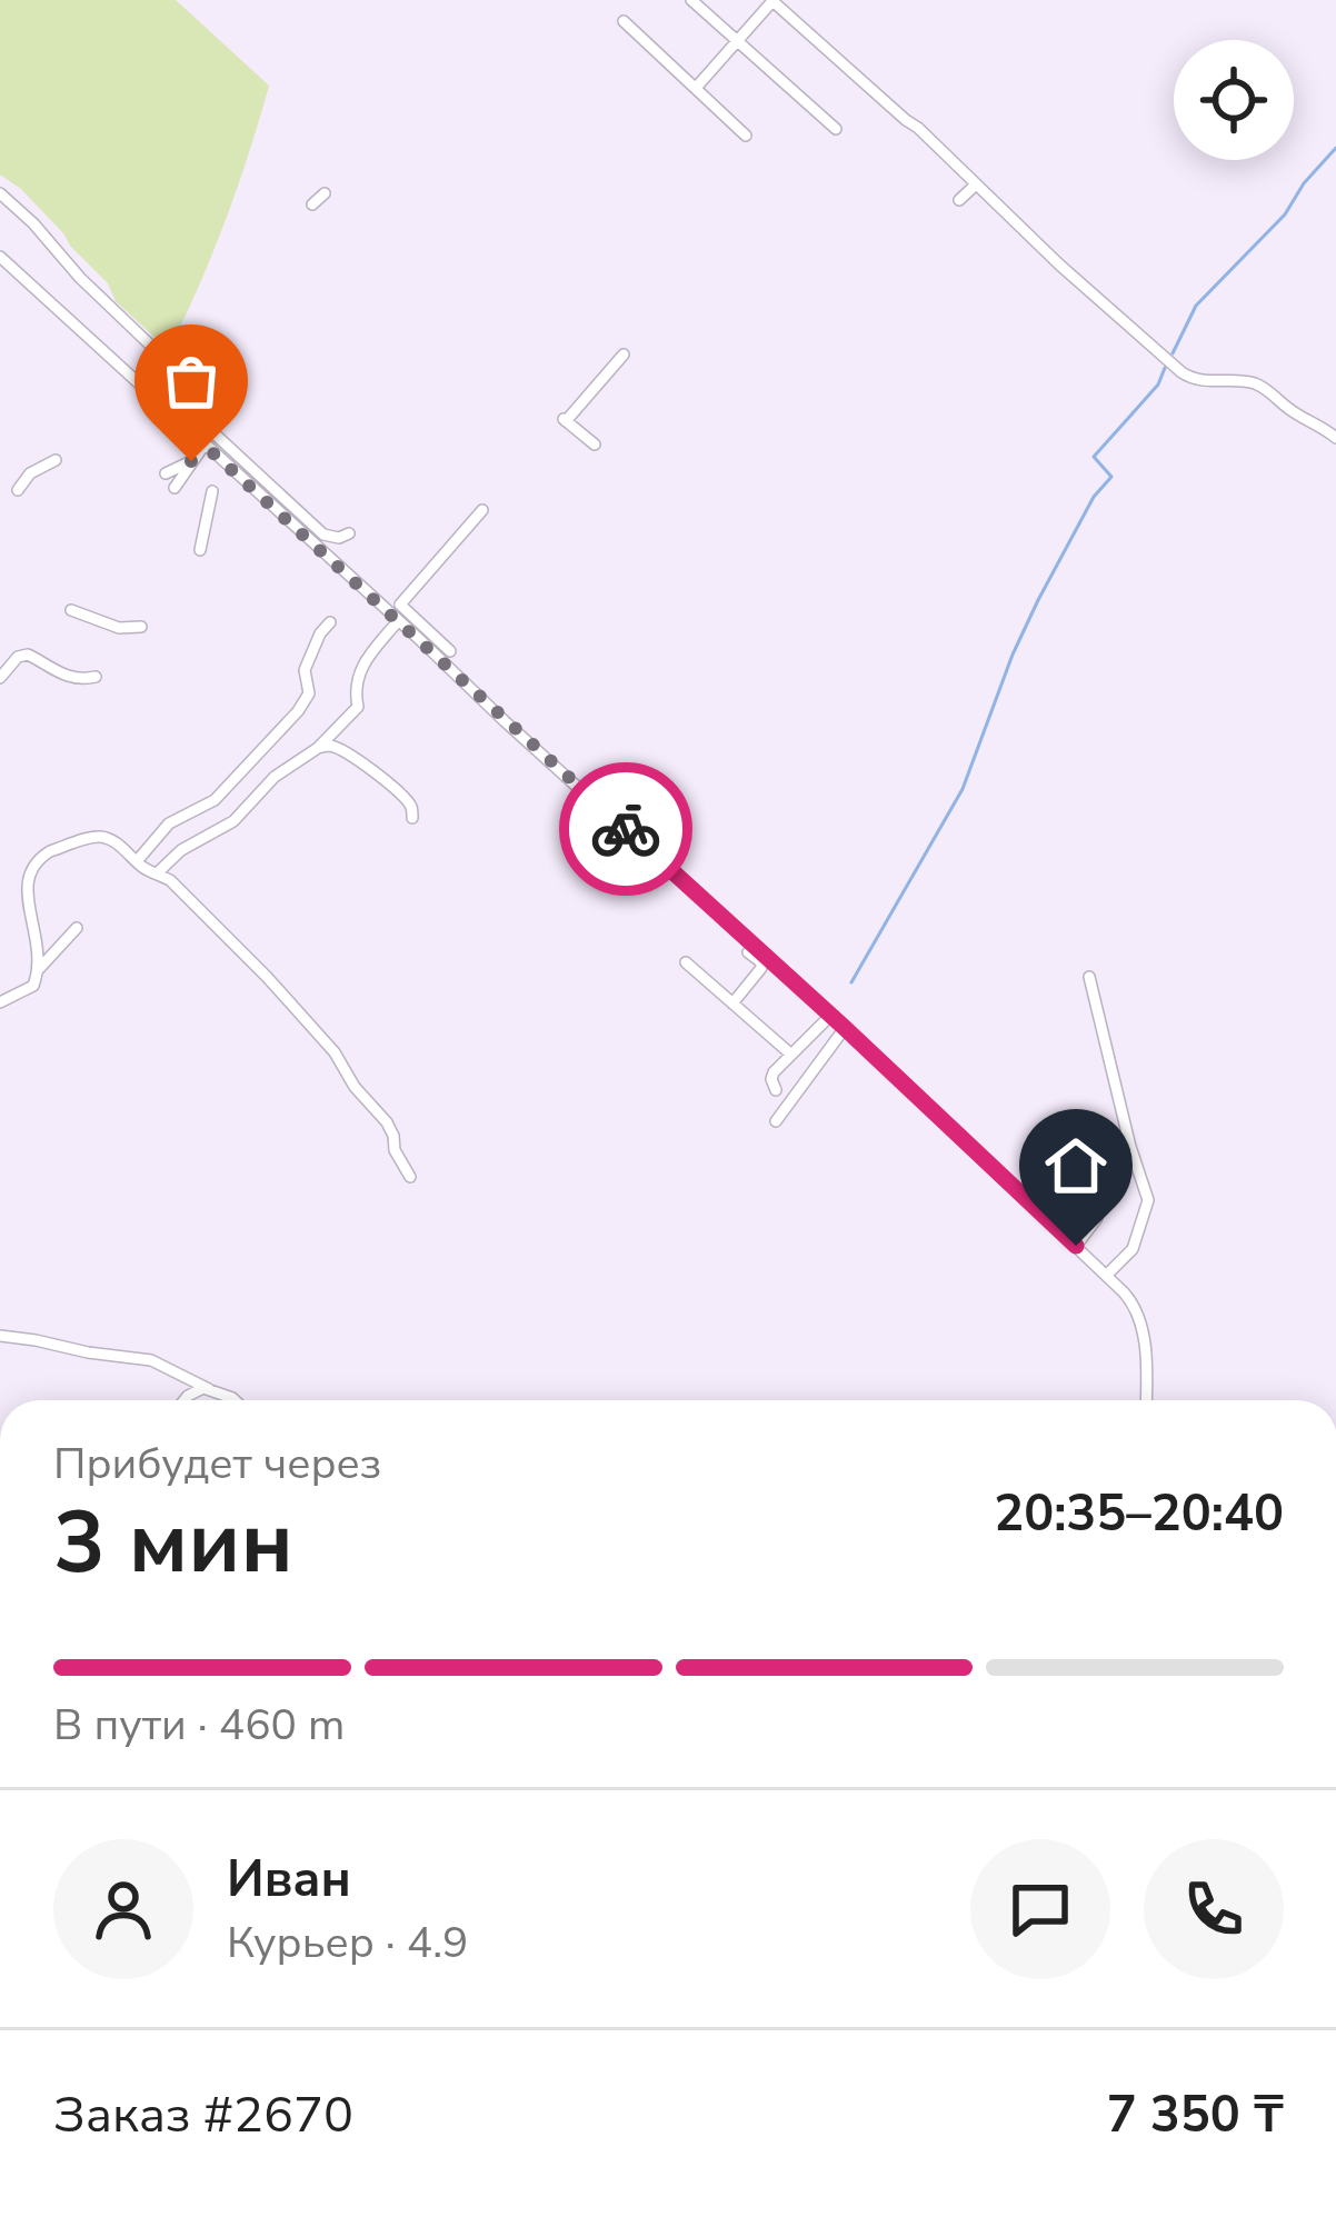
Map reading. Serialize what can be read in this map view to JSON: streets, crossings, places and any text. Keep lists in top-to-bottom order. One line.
{"page":{"heading":["3 мин","Прибудет через","20:35–20:40"],"panel":["Иван","Курьер · 4.9","Заказ #2670","7 350 ₸"],"bar":"В пути · 460 m"}}
